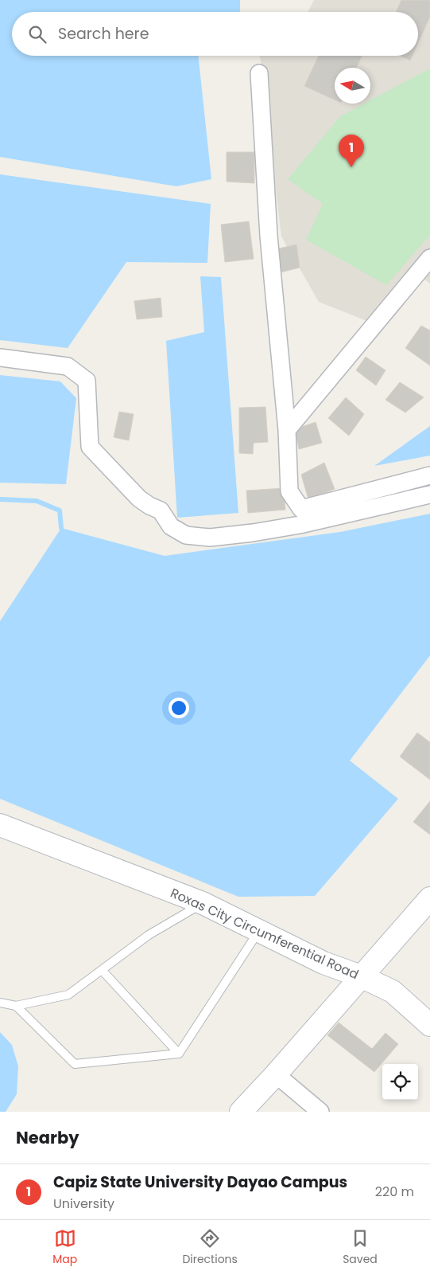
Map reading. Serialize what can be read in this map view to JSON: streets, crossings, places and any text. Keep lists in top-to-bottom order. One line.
{"streets":{"main road":["Roxas City Circumferential Road"]},"north":"left","page":{"search":"Search here","pins":"1","heading":"Nearby","list":[{"mark":"1","name":"Capiz State University Dayao Campus","note":"University","value":"220 m"}],"nav":["Map","Directions","Saved"]}}
